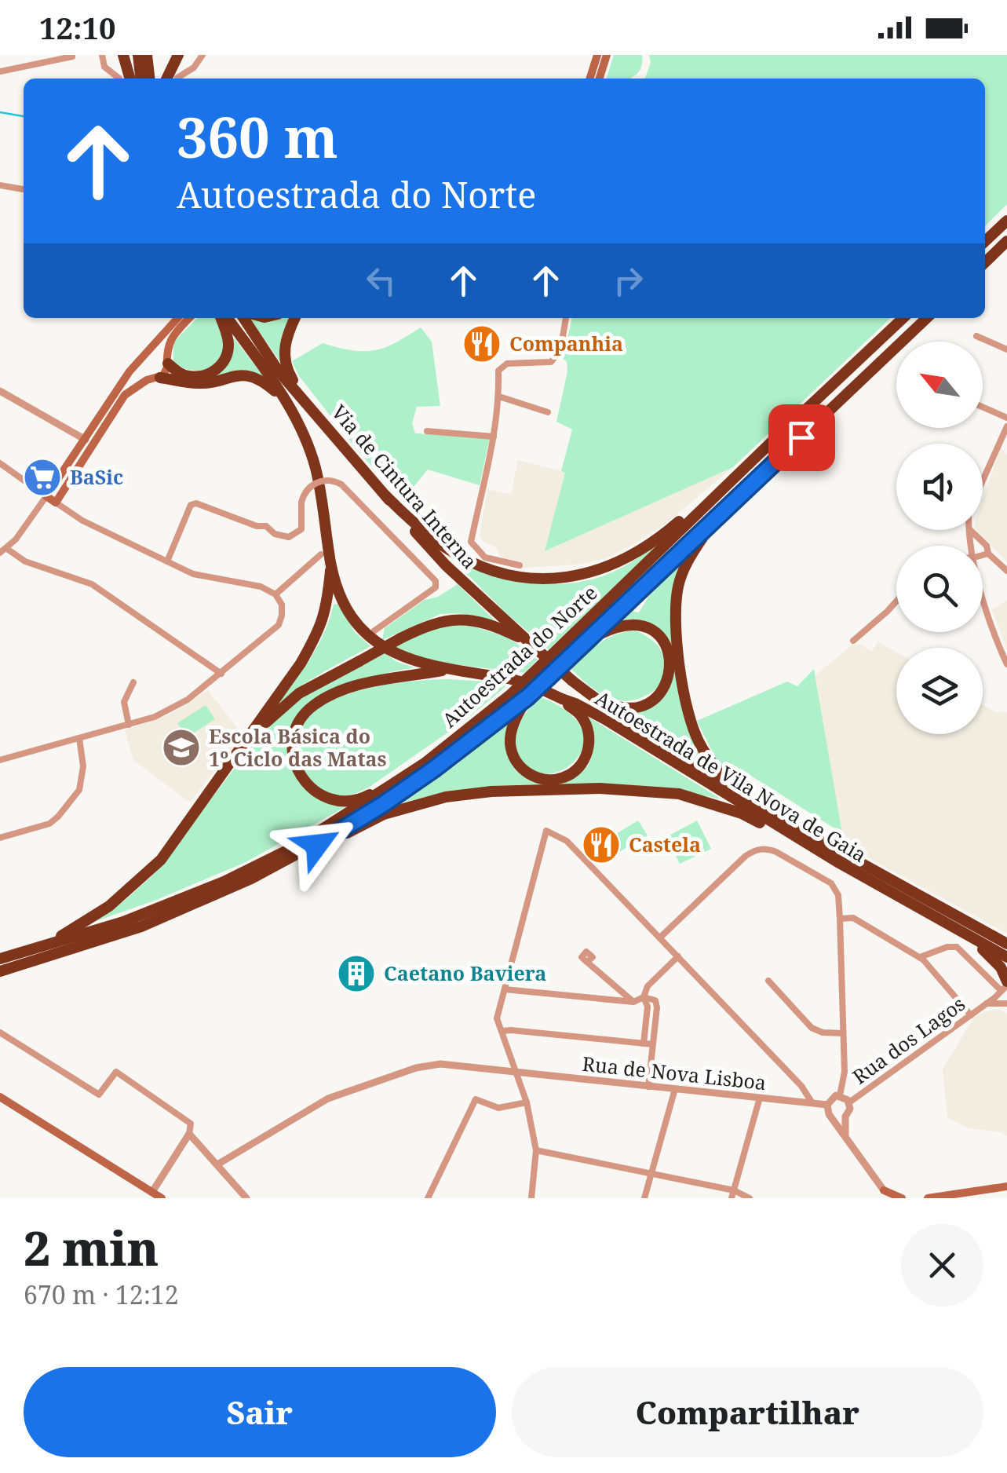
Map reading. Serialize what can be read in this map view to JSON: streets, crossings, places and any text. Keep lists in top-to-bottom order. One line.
{"streets":{"highway":["Via de Cintura Interna","Autoestrada do Norte","Autoestrada de Vila Nova de Gaia"],"street":["Rua dos Lagos","Rua de Nova Lisboa"]},"crossings":[["Via de Cintura Interna","Autoestrada de Vila Nova de Gaia"],["Rua dos Lagos","Rua de Nova Lisboa"]],"places":{"restaurant":["Companhia","Castela"],"supermarket":["BaSic"],"school or university":["Escola Básica do 1º Ciclo das Matas"],"building":["Caetano Baviera"]},"north":"top left","page":{"status":"12:10","turn":["360 m","Autoestrada do Norte"],"heading":["2 min","670 m · 12:12"],"buttons":["Sair","Compartilhar"]}}
